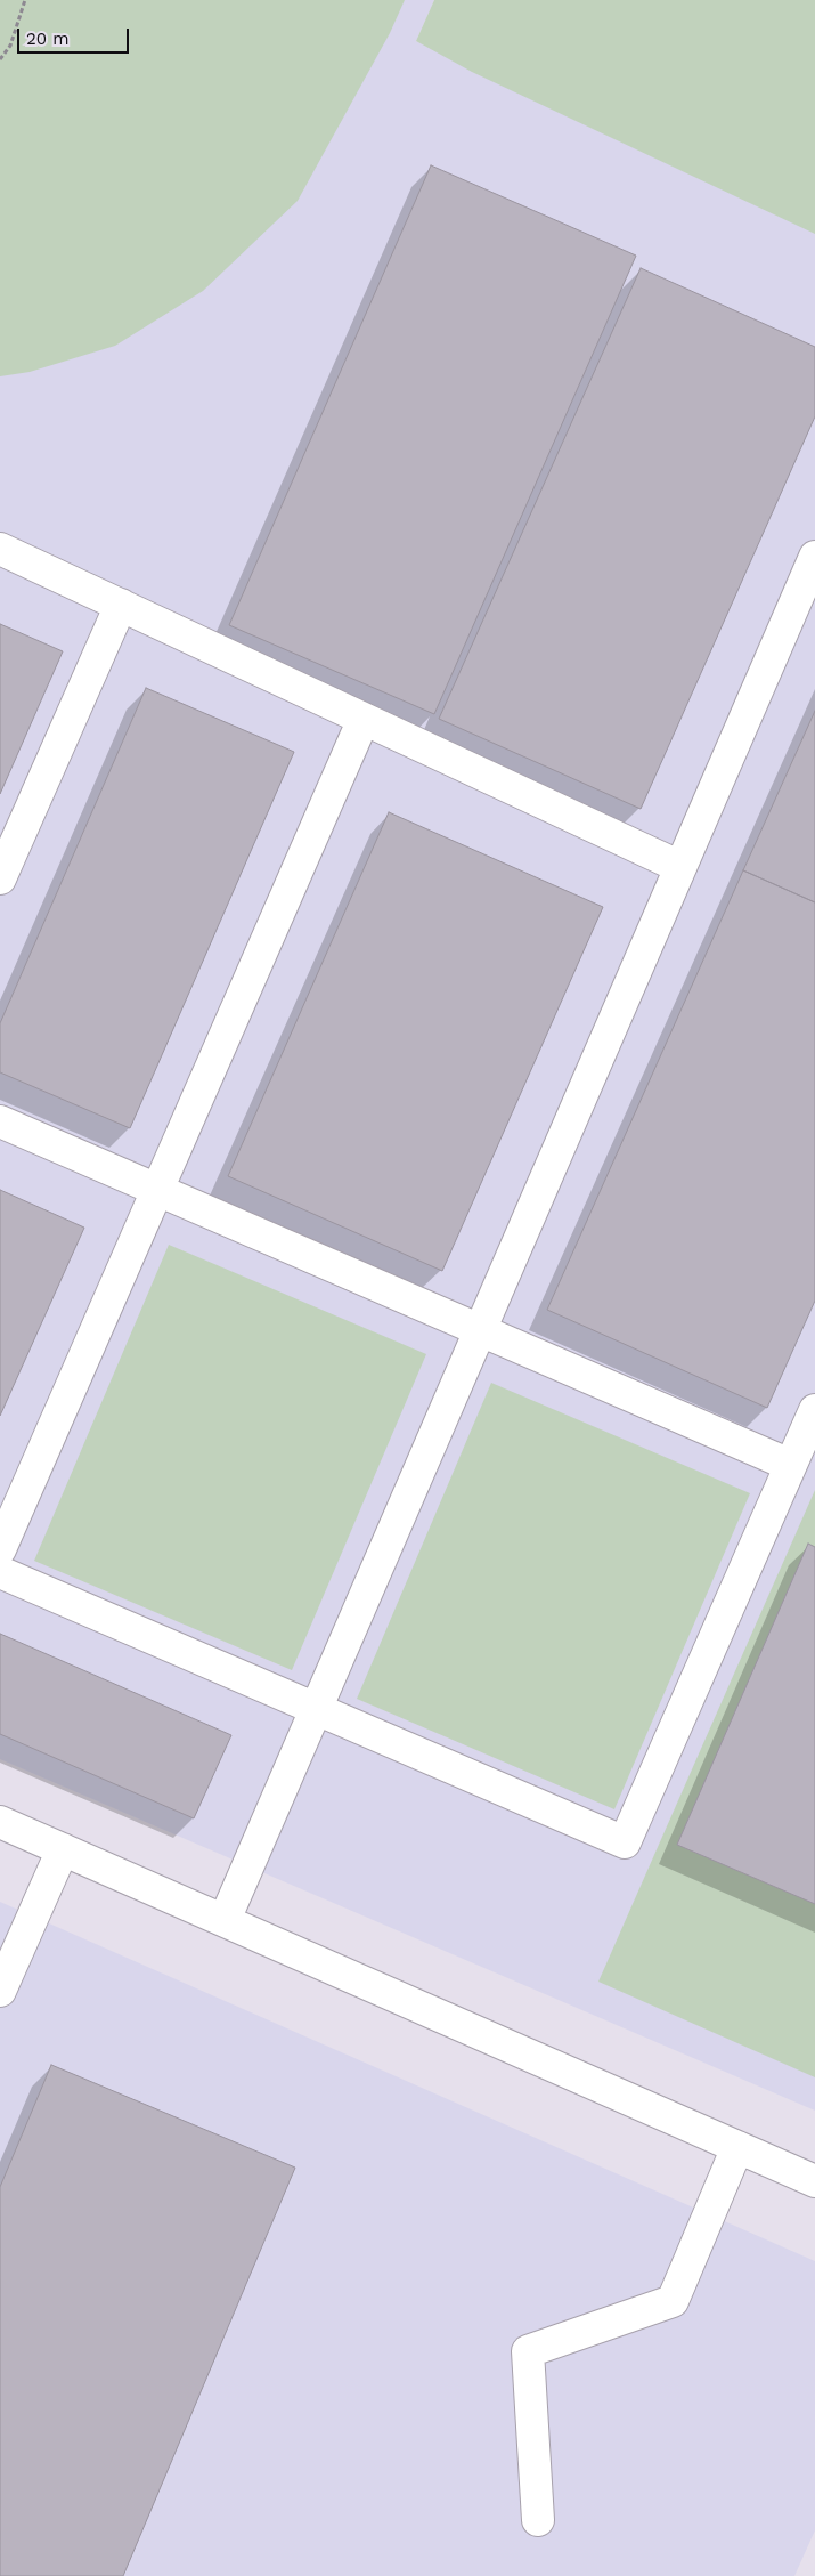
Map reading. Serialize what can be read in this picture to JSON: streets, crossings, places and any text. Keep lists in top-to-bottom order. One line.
{"scale_bar":"20 m"}
